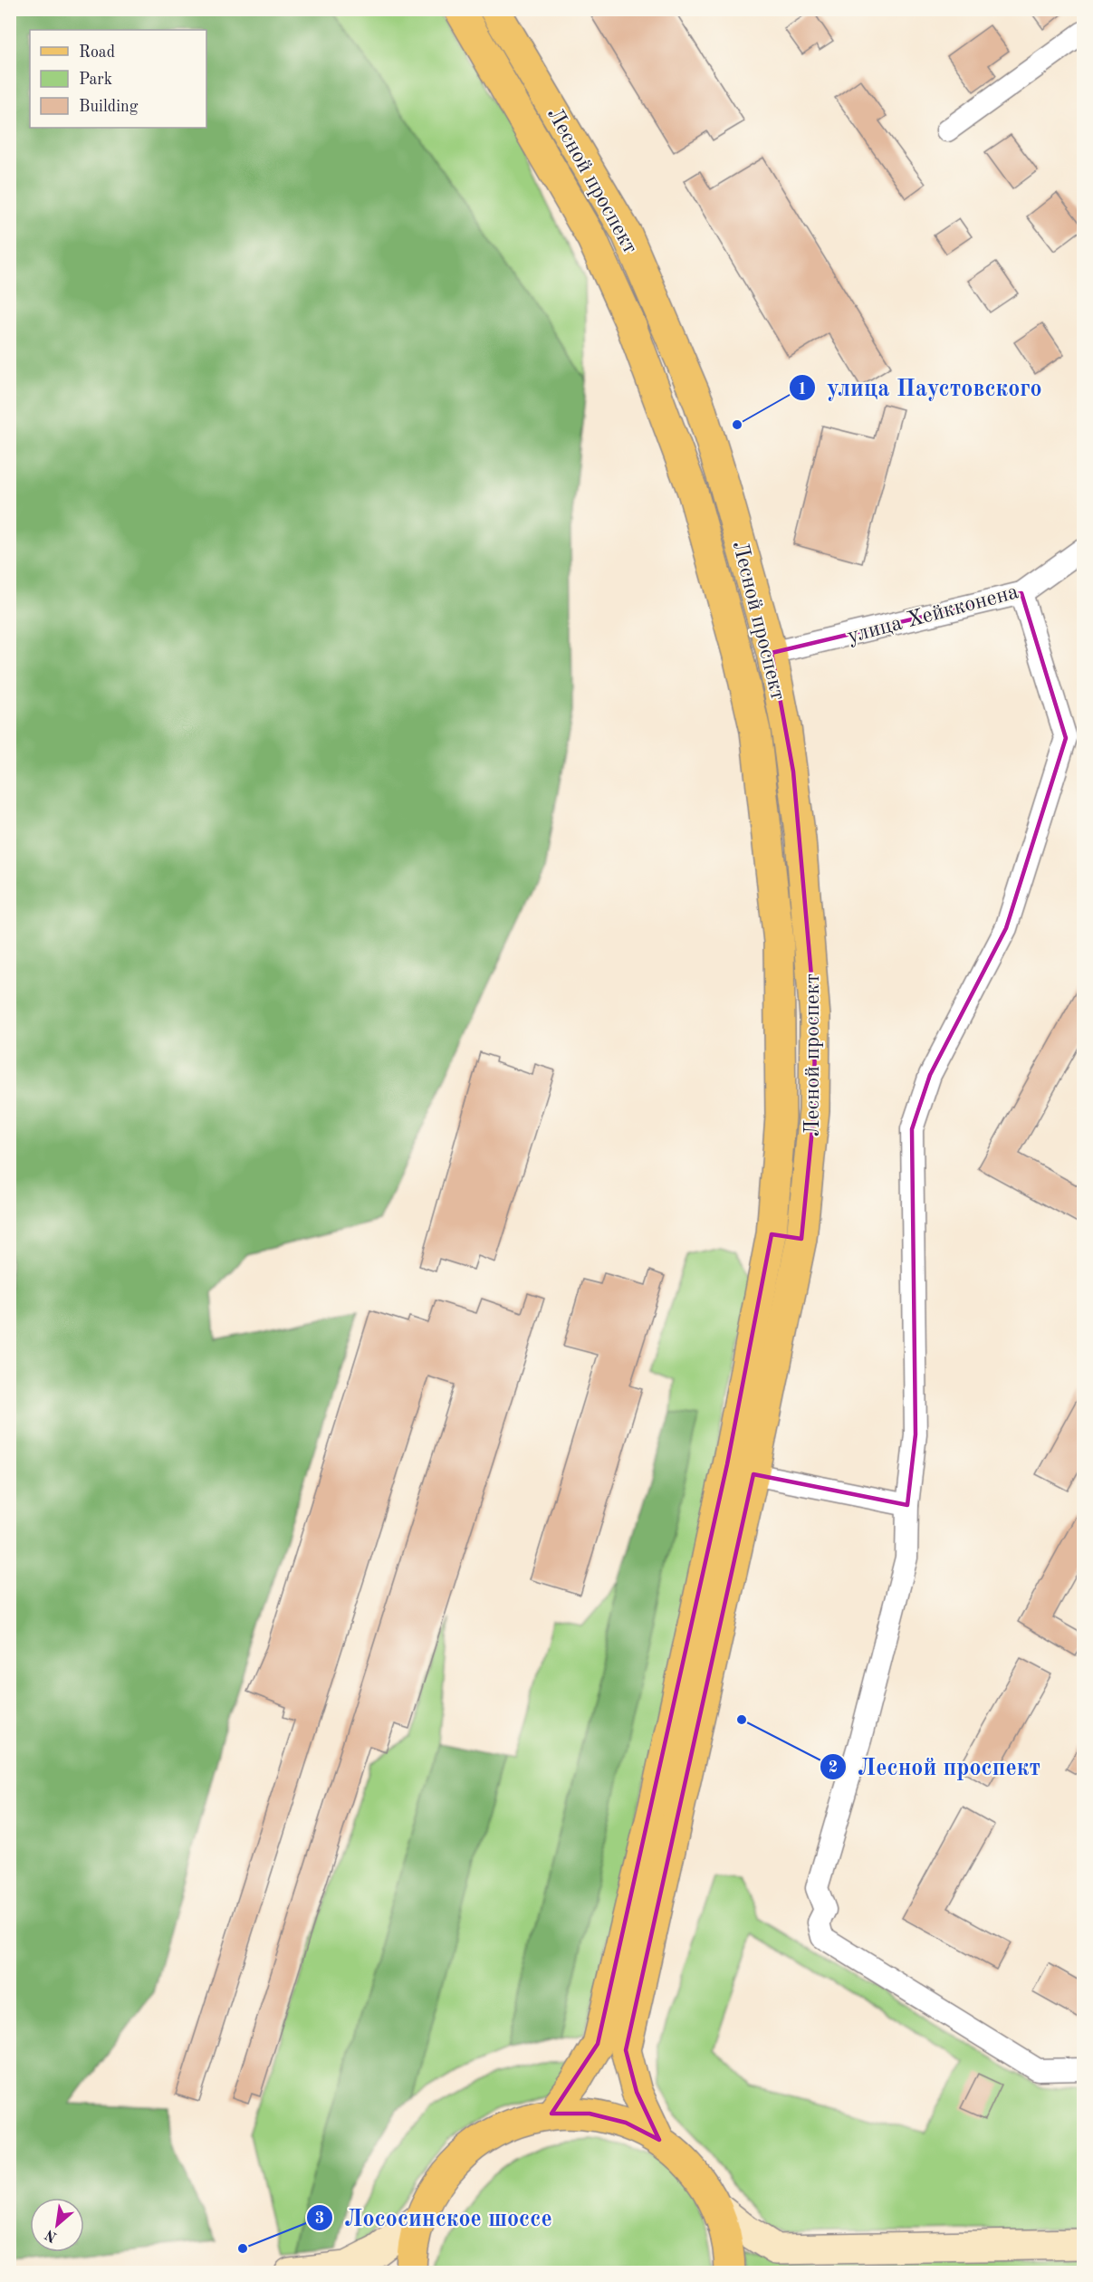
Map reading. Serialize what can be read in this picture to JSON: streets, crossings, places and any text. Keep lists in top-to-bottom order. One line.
{"streets":{"main road":["Лесной проспект"],"street":["улица Хейкконена"]},"crossings":[["Лесной проспект","улица Хейкконена"]],"places":["улица Паустовского","Лесной проспект","Лососинское шоссе"],"legend":["Road","Park","Building"],"north":"bottom left"}
